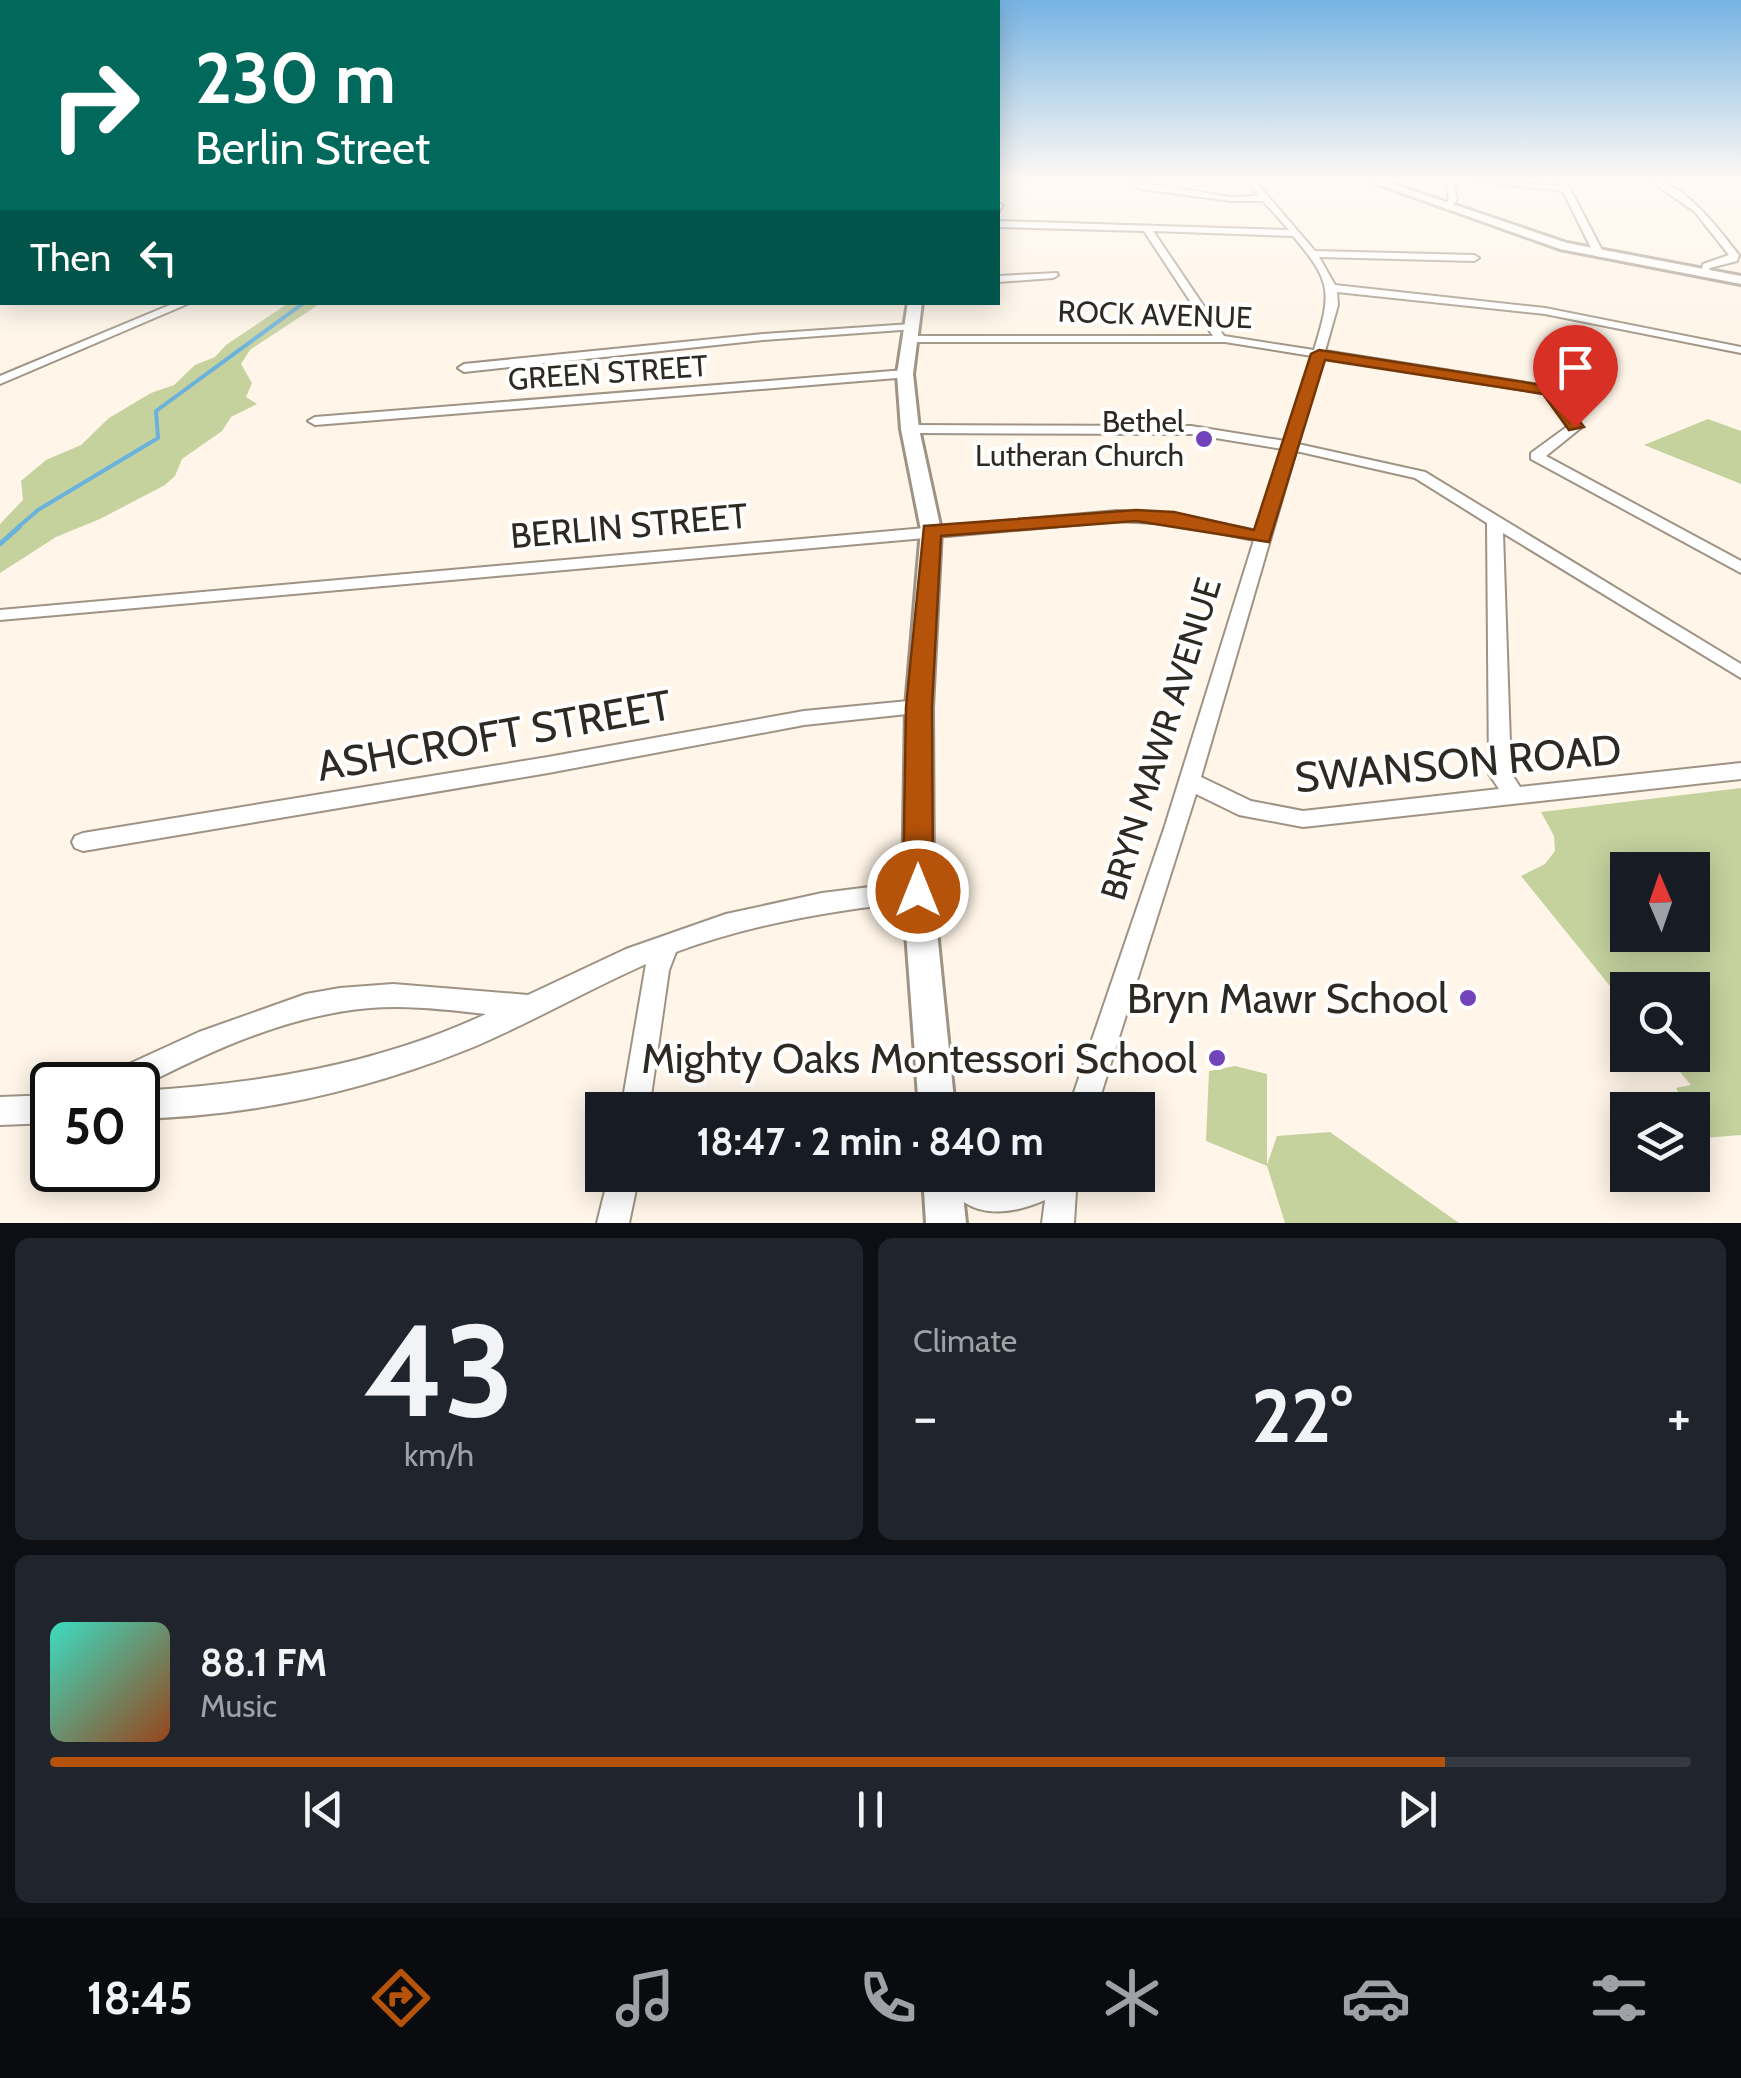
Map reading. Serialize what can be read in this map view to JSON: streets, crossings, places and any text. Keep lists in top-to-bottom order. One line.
{"streets":{"street":["ROCK AVENUE","GREEN STREET","BERLIN STREET","ASHCROFT STREET","BRYN MAWR AVENUE","SWANSON ROAD"]},"crossings":[["ROCK AVENUE","BRYN MAWR AVENUE"],["BERLIN STREET","BRYN MAWR AVENUE"],["BRYN MAWR AVENUE","SWANSON ROAD"]],"places":["Bethel Lutheran Church","Bryn Mawr School","Mighty Oaks Montessori School"],"north":"top","page":{"turn":["230 m","Berlin Street"],"then":"Then","limit":"50","trip":"18:47 · 2 min · 840 m","tile":[["43","km/h"],"Climate"],"heat":["−","22°","+"],"song":["88.1 FM","Music"],"tabs":"18:45"}}
